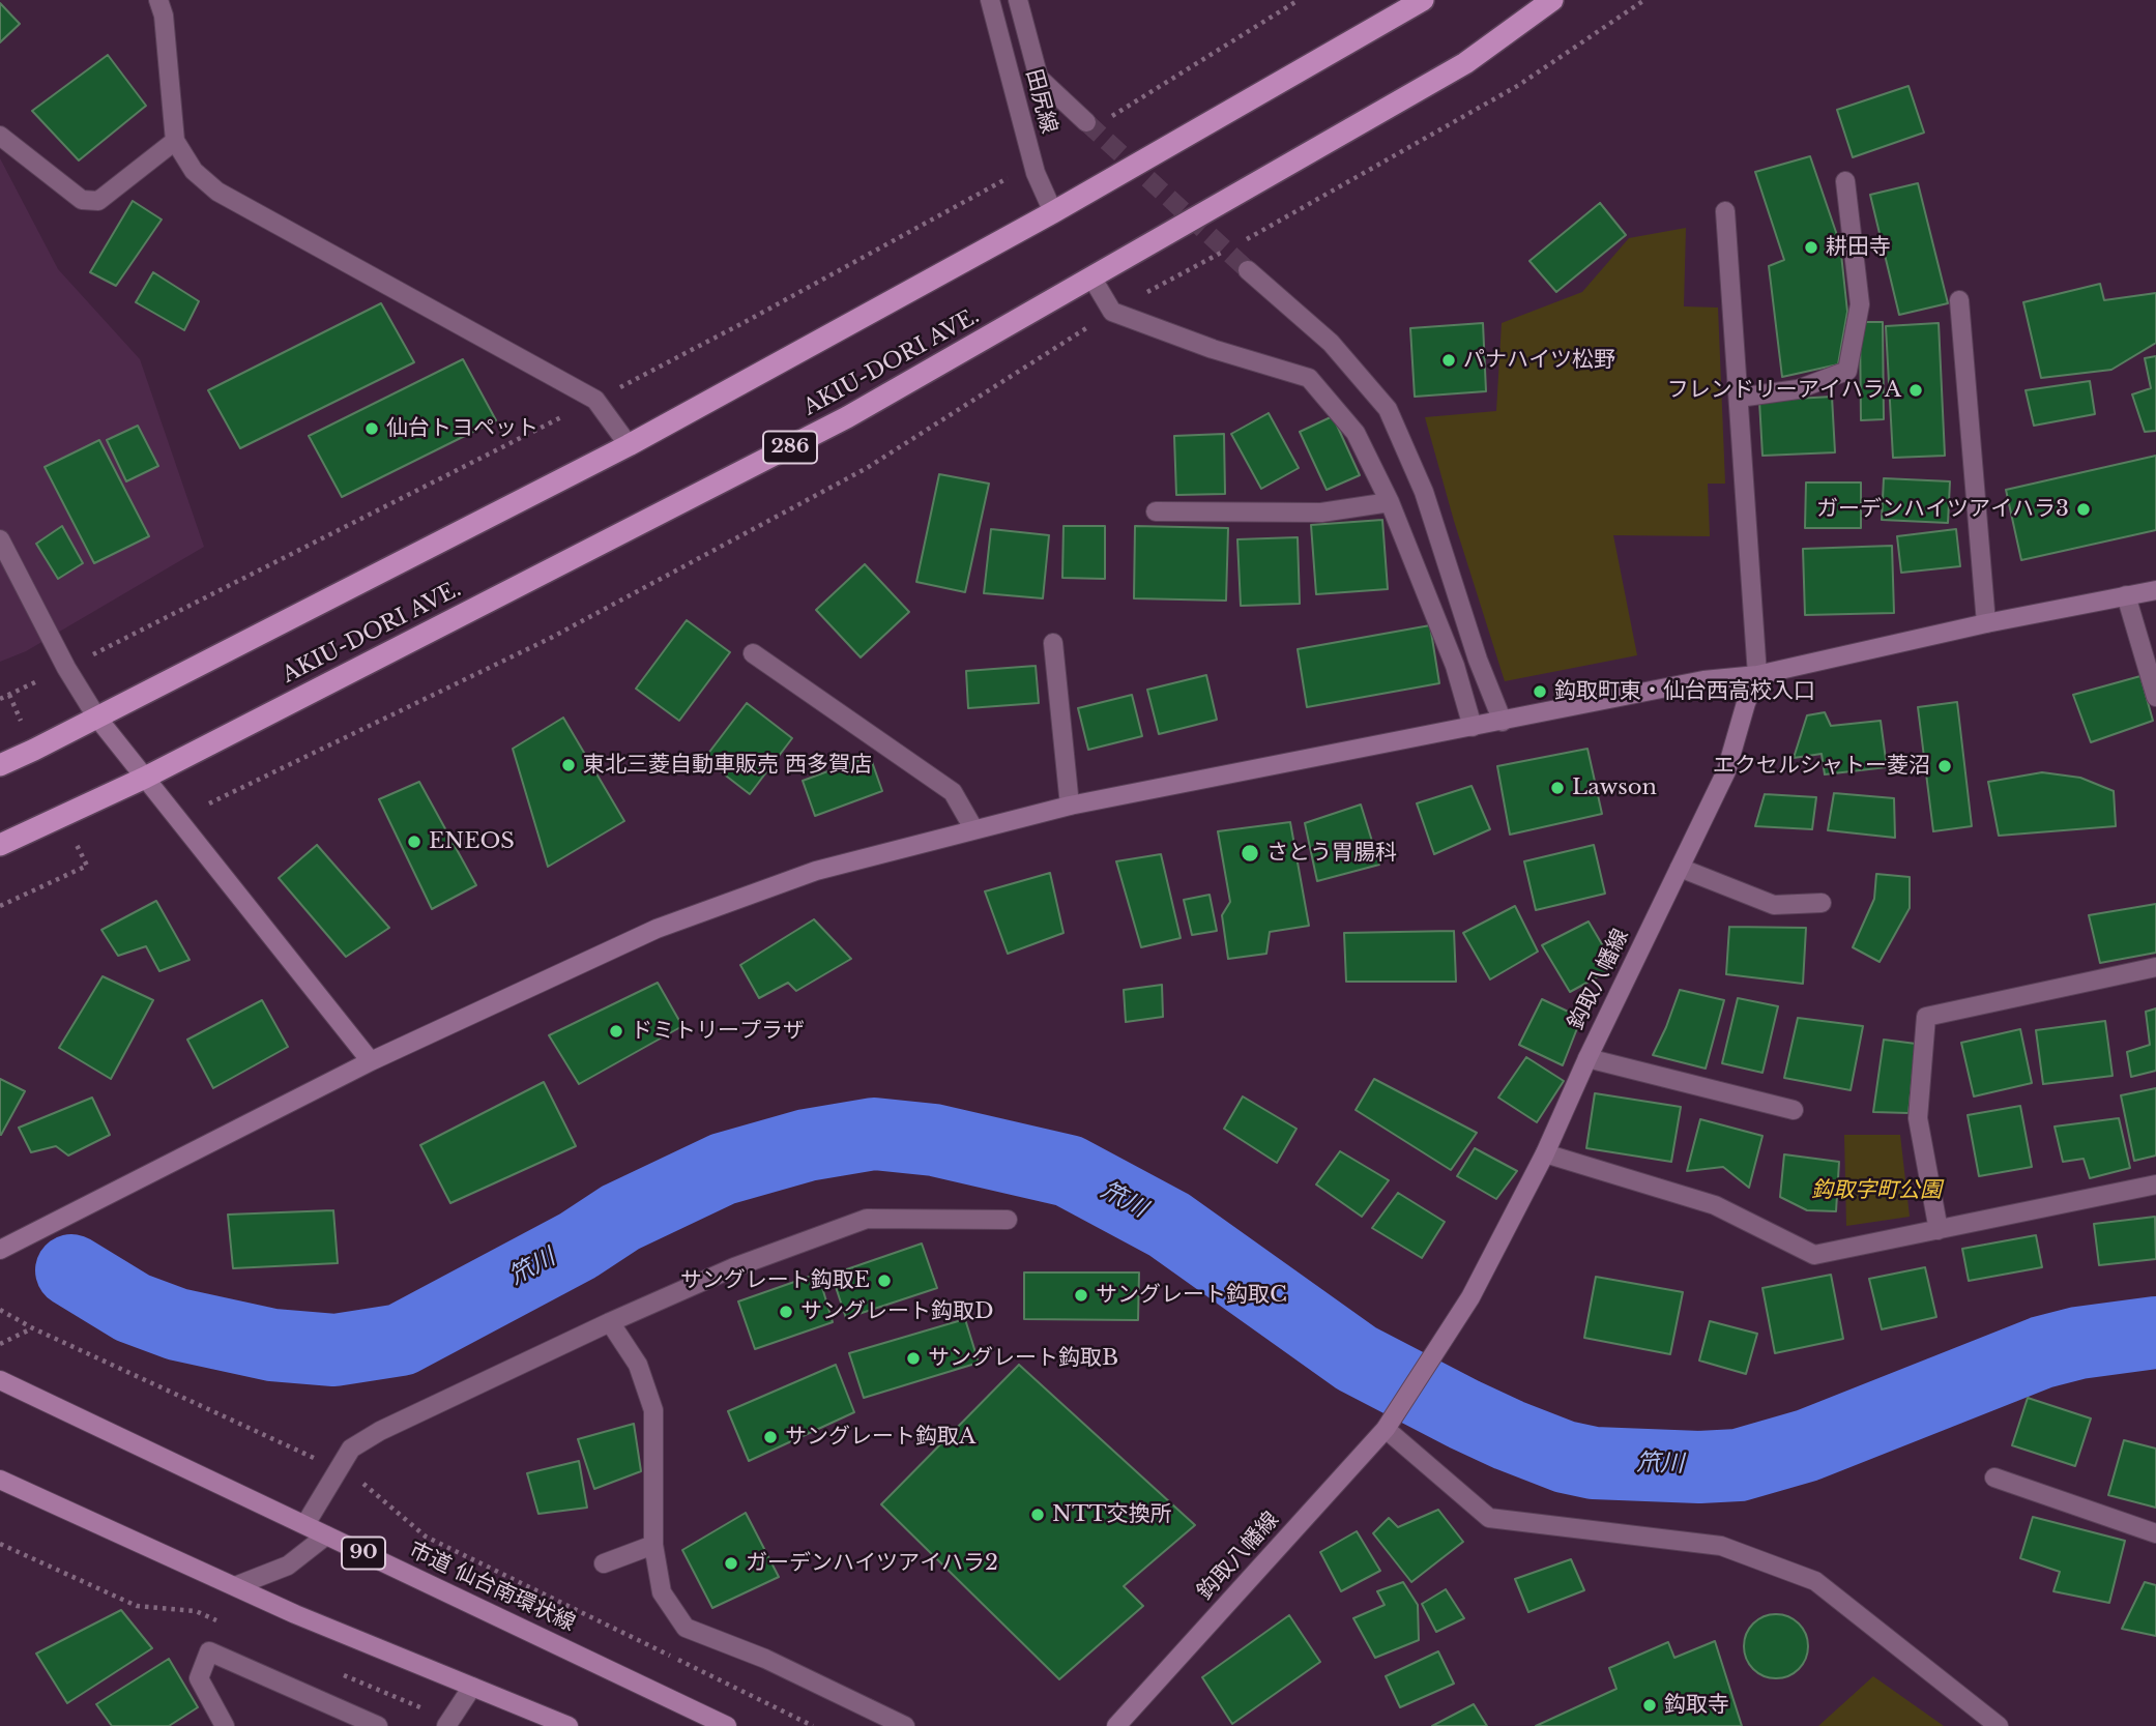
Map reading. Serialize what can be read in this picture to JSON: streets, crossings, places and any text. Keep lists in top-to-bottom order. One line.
{"streets":{"highway":["AKIU-DORI AVE.","286"],"main road":["90","市道 仙台南環状線"],"street":["田尻線","鈎取八幡線"]},"water":["笊川"],"parks":["鈎取字町公園"],"places":["耕田寺","パナハイツ松野","フレンドリーアイハラA","仙台トヨペット","ガーデンハイツアイハラ3","鈎取町東・仙台西高校入口","東北三菱自動車販売 西多賀店","エクセルシャトー菱沼","Lawson","ENEOS","さとう胃腸科","ドミトリープラザ","サングレート鈎取E","サングレート鈎取C","サングレート鈎取D","サングレート鈎取B","サングレート鈎取A","NTT交換所","ガーデンハイツアイハラ2","鈎取寺"]}
